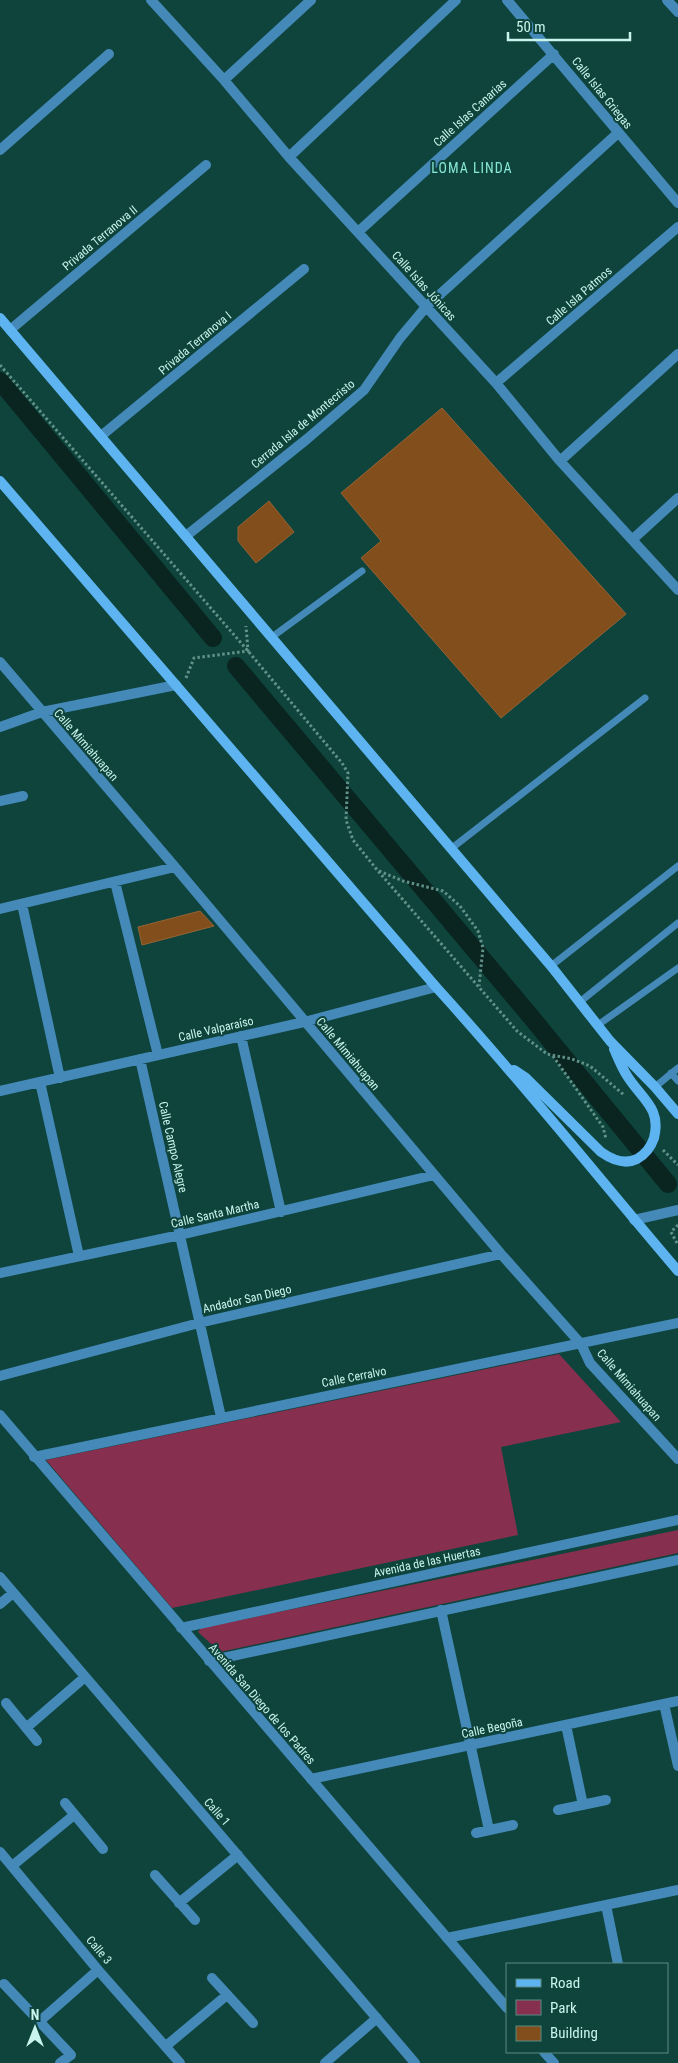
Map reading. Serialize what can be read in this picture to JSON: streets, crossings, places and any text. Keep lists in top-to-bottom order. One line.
{"streets":{"street":["Calle Islas Griegas","Calle Islas Canarias","Privada Terranova II","Calle Islas Jónicas","Calle Isla Patmos","Privada Terranova I","Cerrada Isla de Montecristo","Calle Mimiahuapan","Calle Valparaíso","Calle Campo Alegre","Calle Santa Martha","Andador San Diego","Calle Cerralvo","Avenida de las Huertas","Avenida San Diego de los Padres","Calle Begoña","Calle 1","Calle 3"]},"crossings":[["Calle Islas Griegas","Calle Islas Canarias"],["Calle Islas Griegas","Cerrada Isla de Montecristo"],["Calle Islas Canarias","Calle Islas Jónicas"],["Calle Islas Jónicas","Calle Isla Patmos"],["Calle Islas Jónicas","Cerrada Isla de Montecristo"],["Calle Mimiahuapan","Calle Valparaíso"],["Calle Mimiahuapan","Calle Santa Martha"],["Calle Mimiahuapan","Andador San Diego"],["Calle Mimiahuapan","Calle Cerralvo"],["Calle Valparaíso","Calle Campo Alegre"],["Calle Campo Alegre","Calle Santa Martha"],["Calle Campo Alegre","Andador San Diego"],["Calle Campo Alegre","Calle Cerralvo"],["Calle Cerralvo","Avenida San Diego de los Padres"],["Avenida de las Huertas","Avenida San Diego de los Padres"],["Avenida San Diego de los Padres","Calle Begoña"]],"districts":["LOMA LINDA"],"legend":["Road","Park","Building"],"scale_bar":"50 m","north":"top"}
